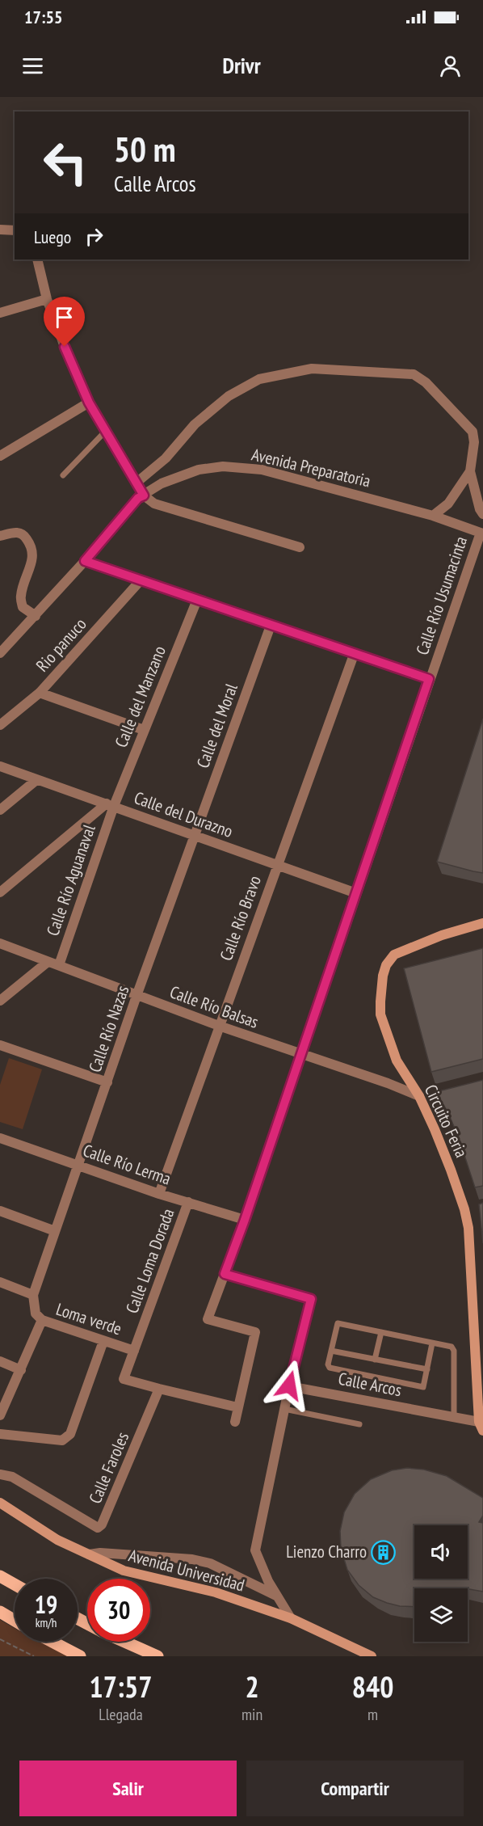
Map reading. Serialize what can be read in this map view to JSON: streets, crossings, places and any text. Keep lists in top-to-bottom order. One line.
{"streets":{"street":["Avenida Preparatoria","Calle Río Usumacinta","Rio panuco","Calle del Manzano","Calle del Moral","Calle del Durazno","Calle Río Aguanaval","Calle Río Bravo","Calle Río Balsas","Calle Río Nazas","Circuito Feria","Calle Río Lerma","Calle Loma Dorada","Loma verde","Calle Arcos","Calle Faroles","Avenida Universidad"]},"crossings":[["Avenida Preparatoria","Calle Río Usumacinta"],["Calle Río Usumacinta","Calle del Durazno"],["Calle Río Usumacinta","Calle Río Balsas"],["Calle Río Usumacinta","Calle Río Lerma"],["Calle del Manzano","Calle del Durazno"],["Calle del Manzano","Calle Río Aguanaval"],["Calle del Moral","Calle del Durazno"],["Calle del Moral","Calle Río Nazas"],["Calle del Durazno","Calle Río Aguanaval"],["Calle del Durazno","Calle Río Bravo"],["Calle del Durazno","Calle Río Nazas"],["Calle Río Aguanaval","Calle Río Balsas"],["Calle Río Bravo","Calle Río Balsas"],["Calle Río Bravo","Calle Río Lerma"],["Calle Río Balsas","Calle Río Nazas"],["Calle Río Balsas","Circuito Feria"],["Calle Río Nazas","Calle Río Lerma"],["Circuito Feria","Calle Arcos"],["Calle Río Lerma","Calle Loma Dorada"],["Calle Loma Dorada","Loma verde"],["Calle Loma Dorada","Calle Faroles"]],"places":{"building":["Lienzo Charro"]},"page":{"status":"17:55","header":"Drivr","turn":["50 m","Calle Arcos"],"then":"Luego","speed":"19 km/h","limit":"30","eta":["17:57","Llegada","2","min","840","m"],"buttons":["Salir","Compartir"]}}
